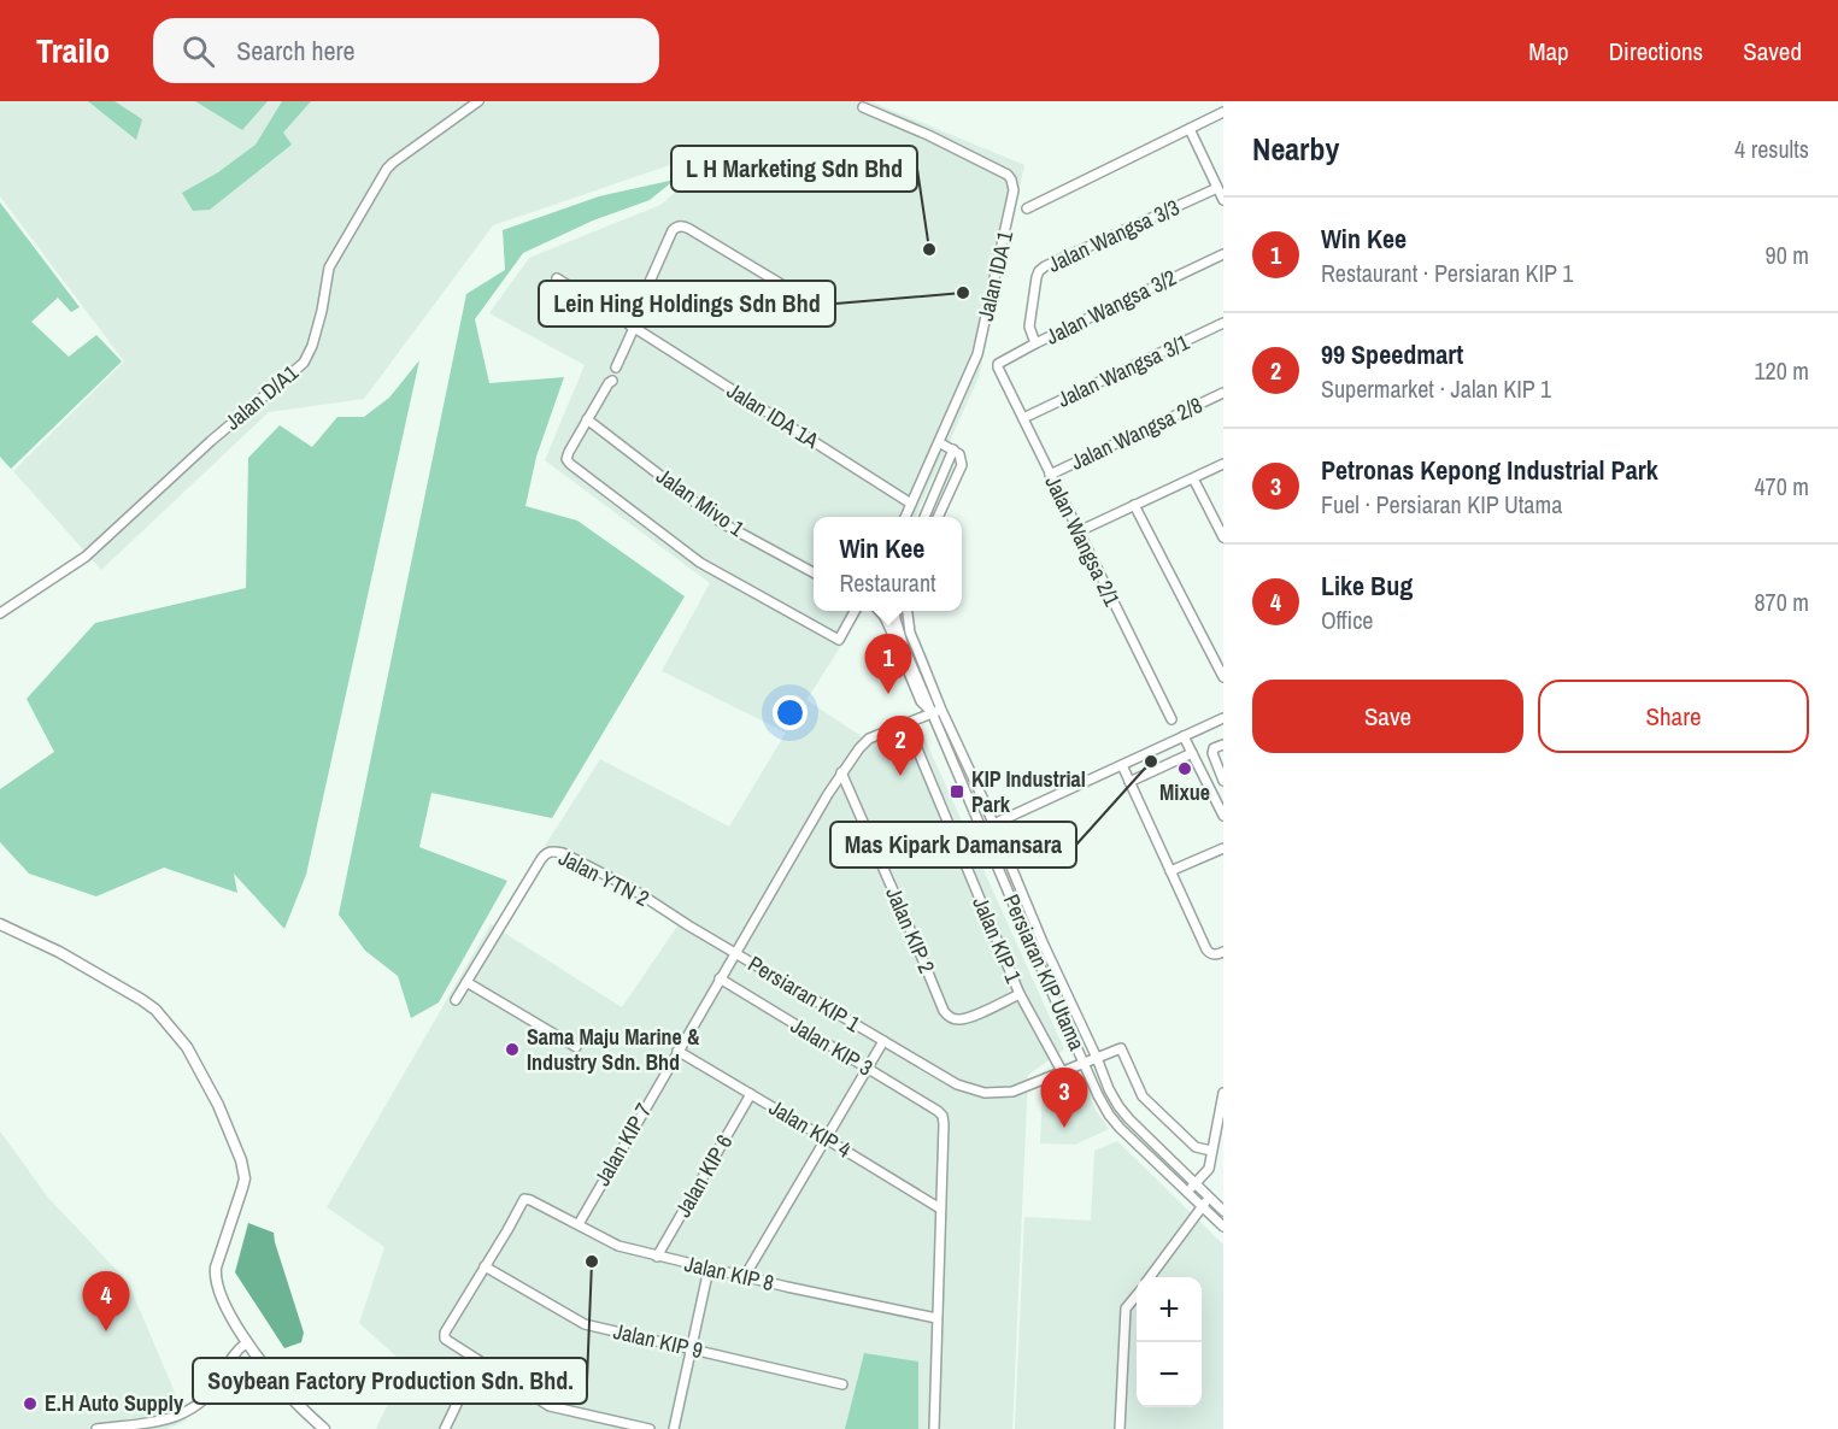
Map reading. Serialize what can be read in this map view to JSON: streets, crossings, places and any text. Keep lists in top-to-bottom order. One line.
{"streets":{"street":["Jalan Wangsa 3/3","Jalan IDA 1","Jalan Wangsa 3/2","Jalan Wangsa 3/1","Jalan D/A1","Jalan IDA 1A","Jalan Wangsa 2/8","Jalan Mivo 1","Jalan Wangsa 2/1","Jalan YTN 2","Jalan KIP 2","Jalan KIP 1","Persiaran KIP Utama","Persiaran KIP 1","Jalan KIP 3","Jalan KIP 4","Jalan KIP 7","Jalan KIP 6","Jalan KIP 8","Jalan KIP 9"]},"crossings":[["Jalan Wangsa 3/3","Jalan Wangsa 3/2"],["Jalan IDA 1","Jalan IDA 1A"],["Jalan Wangsa 3/2","Jalan Wangsa 2/1"],["Jalan Wangsa 3/1","Jalan Wangsa 2/1"],["Jalan Wangsa 2/8","Jalan Wangsa 2/1"],["Jalan YTN 2","Persiaran KIP 1"],["Jalan YTN 2","Jalan KIP 7"],["Jalan KIP 2","Jalan KIP 1"],["Jalan KIP 2","Persiaran KIP 1"],["Jalan KIP 1","Persiaran KIP 1"],["Persiaran KIP Utama","Persiaran KIP 1"],["Persiaran KIP 1","Jalan KIP 7"],["Jalan KIP 3","Jalan KIP 4"],["Jalan KIP 3","Jalan KIP 7"],["Jalan KIP 4","Jalan KIP 7"],["Jalan KIP 4","Jalan KIP 6"],["Jalan KIP 7","Jalan KIP 8"],["Jalan KIP 6","Jalan KIP 8"],["Jalan KIP 8","Jalan KIP 9"]],"places":{"other":["L H Marketing Sdn Bhd","Lein Hing Holdings Sdn Bhd","Mas Kipark Damansara","Mixue","Sama Maju Marine & Industry Sdn. Bhd","Soybean Factory Production Sdn. Bhd.","E.H Auto Supply"],"transit":["KIP Industrial Park"]},"page":{"header":"Trailo","search":"Search here","nav":["Map","Directions","Saved"],"heading":["Nearby","4 results"],"list":[{"mark":"1","name":"Win Kee","note":"Restaurant · Persiaran KIP 1","value":"90 m"},{"mark":"2","name":"99 Speedmart","note":"Supermarket · Jalan KIP 1","value":"120 m"},{"mark":"3","name":"Petronas Kepong Industrial Park","note":"Fuel · Persiaran KIP Utama","value":"470 m"},{"mark":"4","name":"Like Bug","note":"Office","value":"870 m"}],"popup":["Win Kee","Restaurant"],"pins":["1","2","3","4"],"buttons":["Save","Share"],"map_buttons":["+","−"]}}
